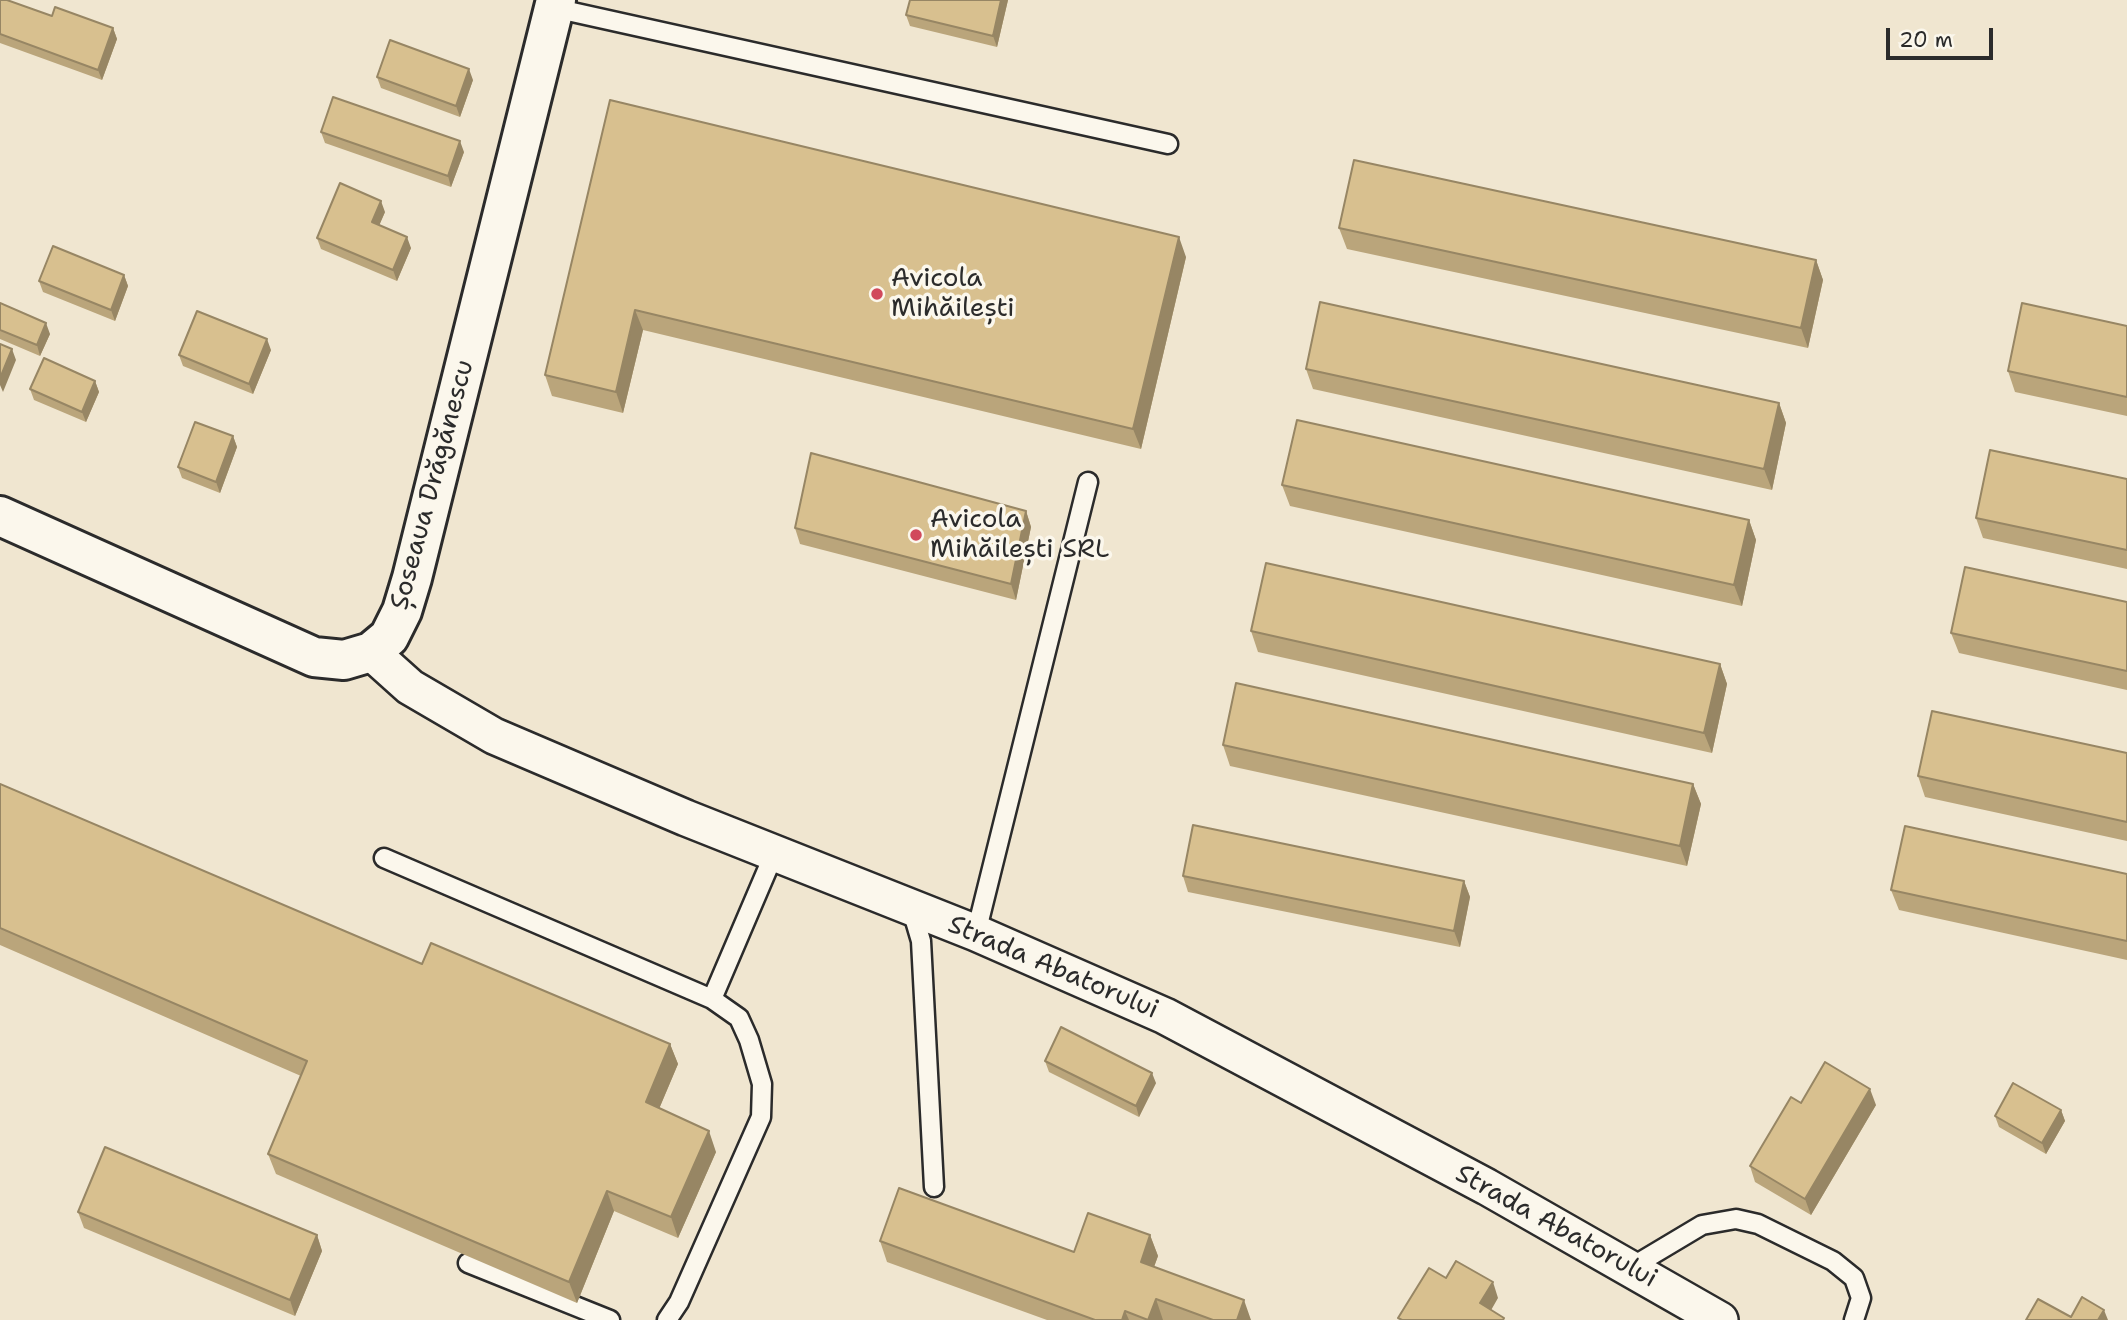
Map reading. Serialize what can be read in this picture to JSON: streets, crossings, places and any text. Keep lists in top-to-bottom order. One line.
{"streets":{"main road":["Șoseaua Drăgănescu"],"street":["Strada Abatorului"]},"crossings":[["Șoseaua Drăgănescu","Strada Abatorului"]],"places":["Avicola Mihăilești","Avicola Mihăilești SRL"],"scale_bar":"20 m"}
